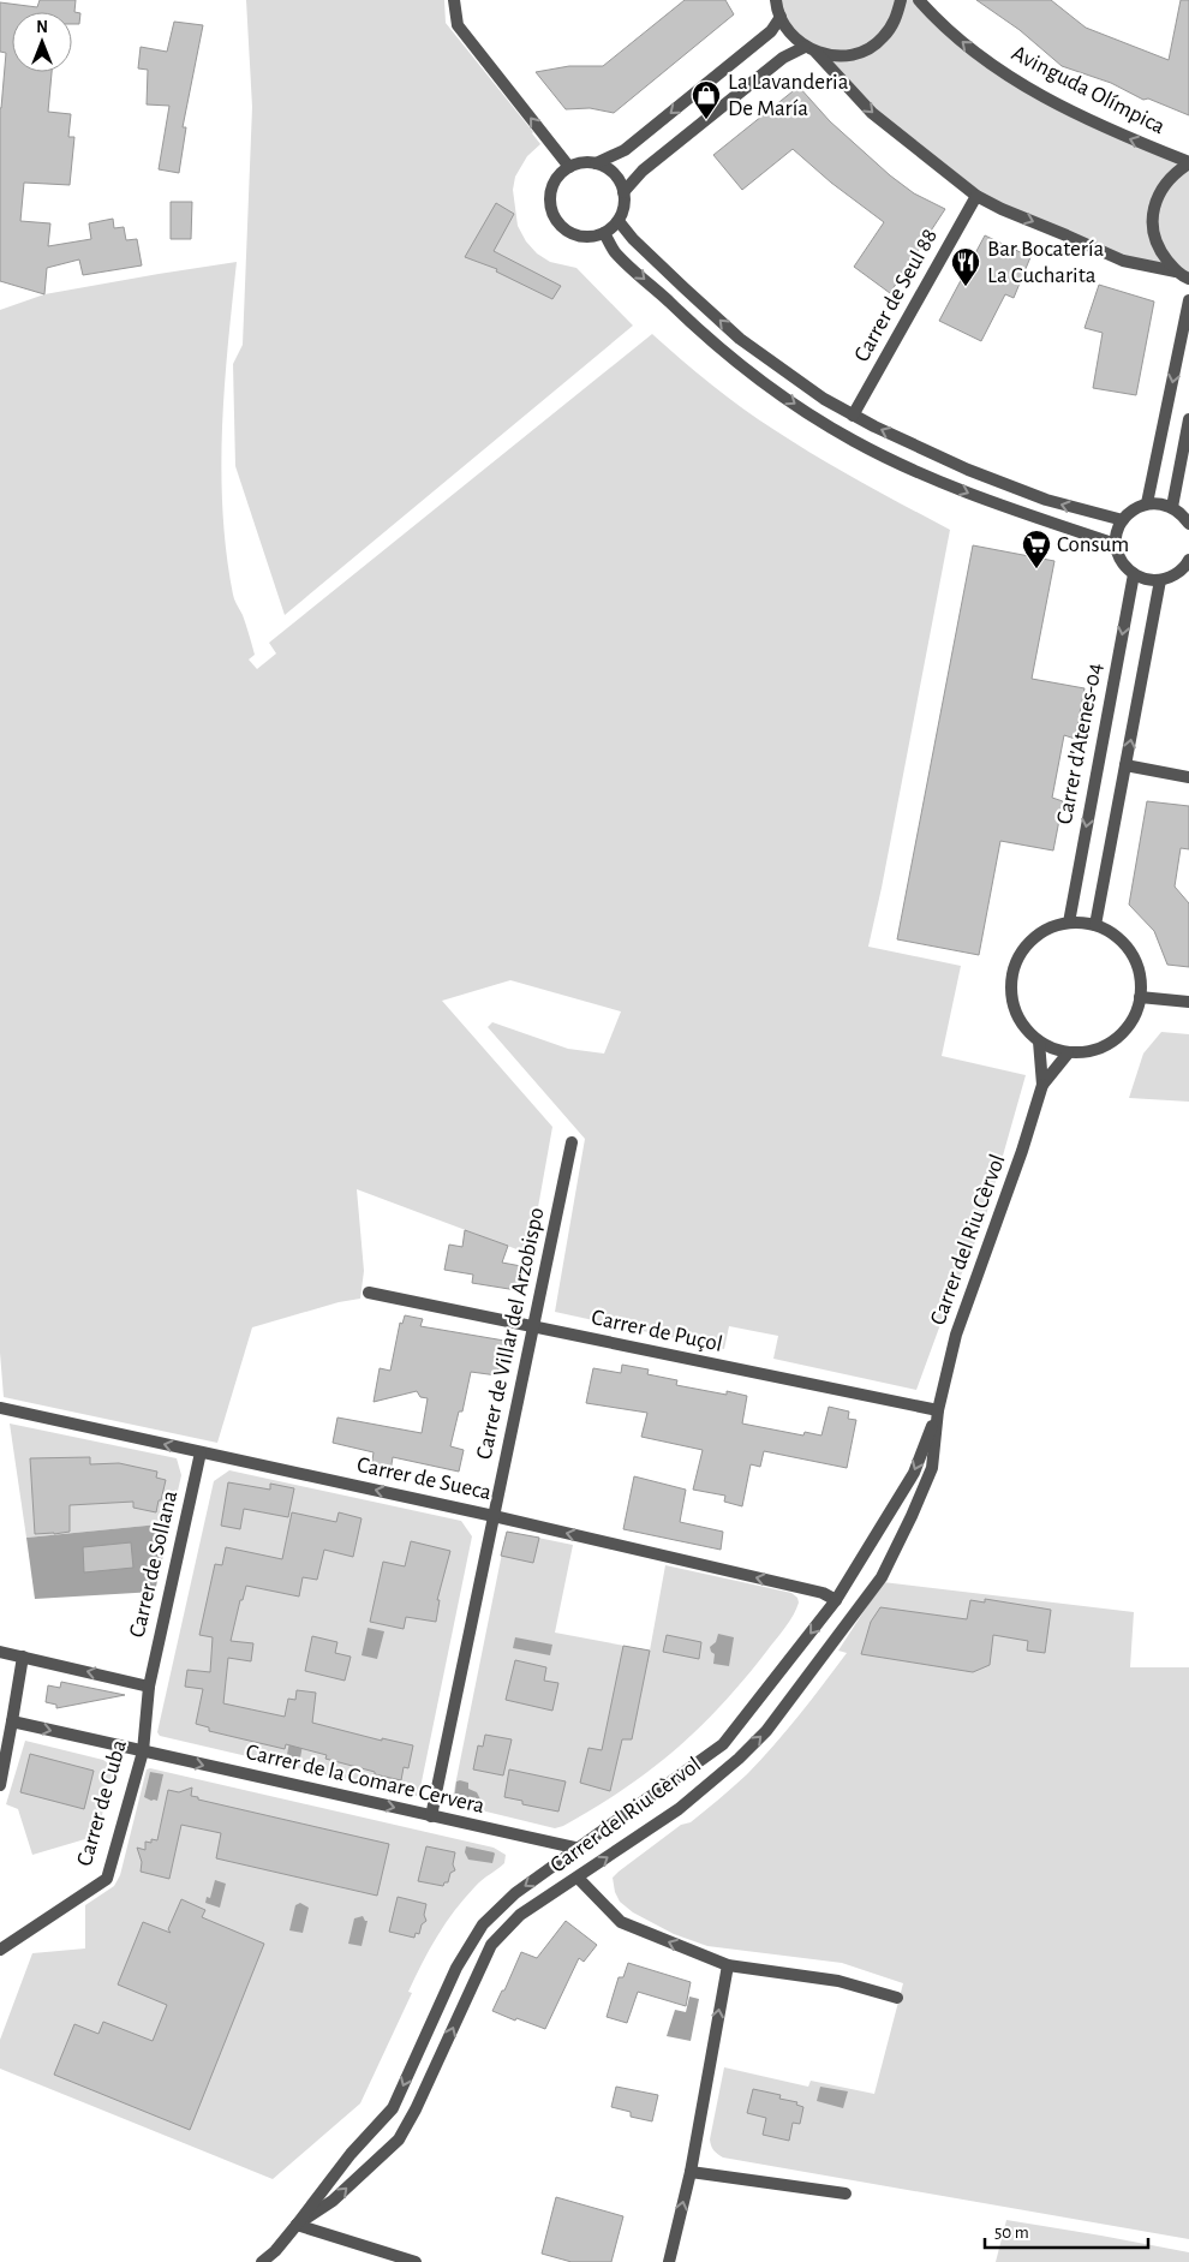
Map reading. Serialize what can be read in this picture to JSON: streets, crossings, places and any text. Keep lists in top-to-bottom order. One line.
{"streets":{"street":["Avinguda Olímpica","Carrer de Seul 88","Carrer d'Atenes-04","Carrer del Riu Cèrvol","Carrer de Puçol","Carrer de Villar del Arzobispo","Carrer de Sueca","Carrer de Sollana","Carrer de la Comare Cervera","Carrer de Cuba"]},"crossings":[["Carrer d'Atenes-04","Carrer del Riu Cèrvol"],["Carrer del Riu Cèrvol","Carrer de Puçol"],["Carrer del Riu Cèrvol","Carrer de Sueca"],["Carrer del Riu Cèrvol","Carrer de la Comare Cervera"],["Carrer de Puçol","Carrer de Villar del Arzobispo"],["Carrer de Villar del Arzobispo","Carrer de Sueca"],["Carrer de Villar del Arzobispo","Carrer de la Comare Cervera"],["Carrer de Sueca","Carrer de Sollana"],["Carrer de Sollana","Carrer de Cuba"],["Carrer de la Comare Cervera","Carrer de Cuba"]],"one_way":["Avinguda Olímpica","Carrer de Sueca","Carrer de la Comare Cervera"],"places":{"shop":["La Lavanderia De María"],"restaurant":["Bar Bocatería La Cucharita"],"supermarket":["Consum"]},"scale_bar":"50 m","north":"top"}
